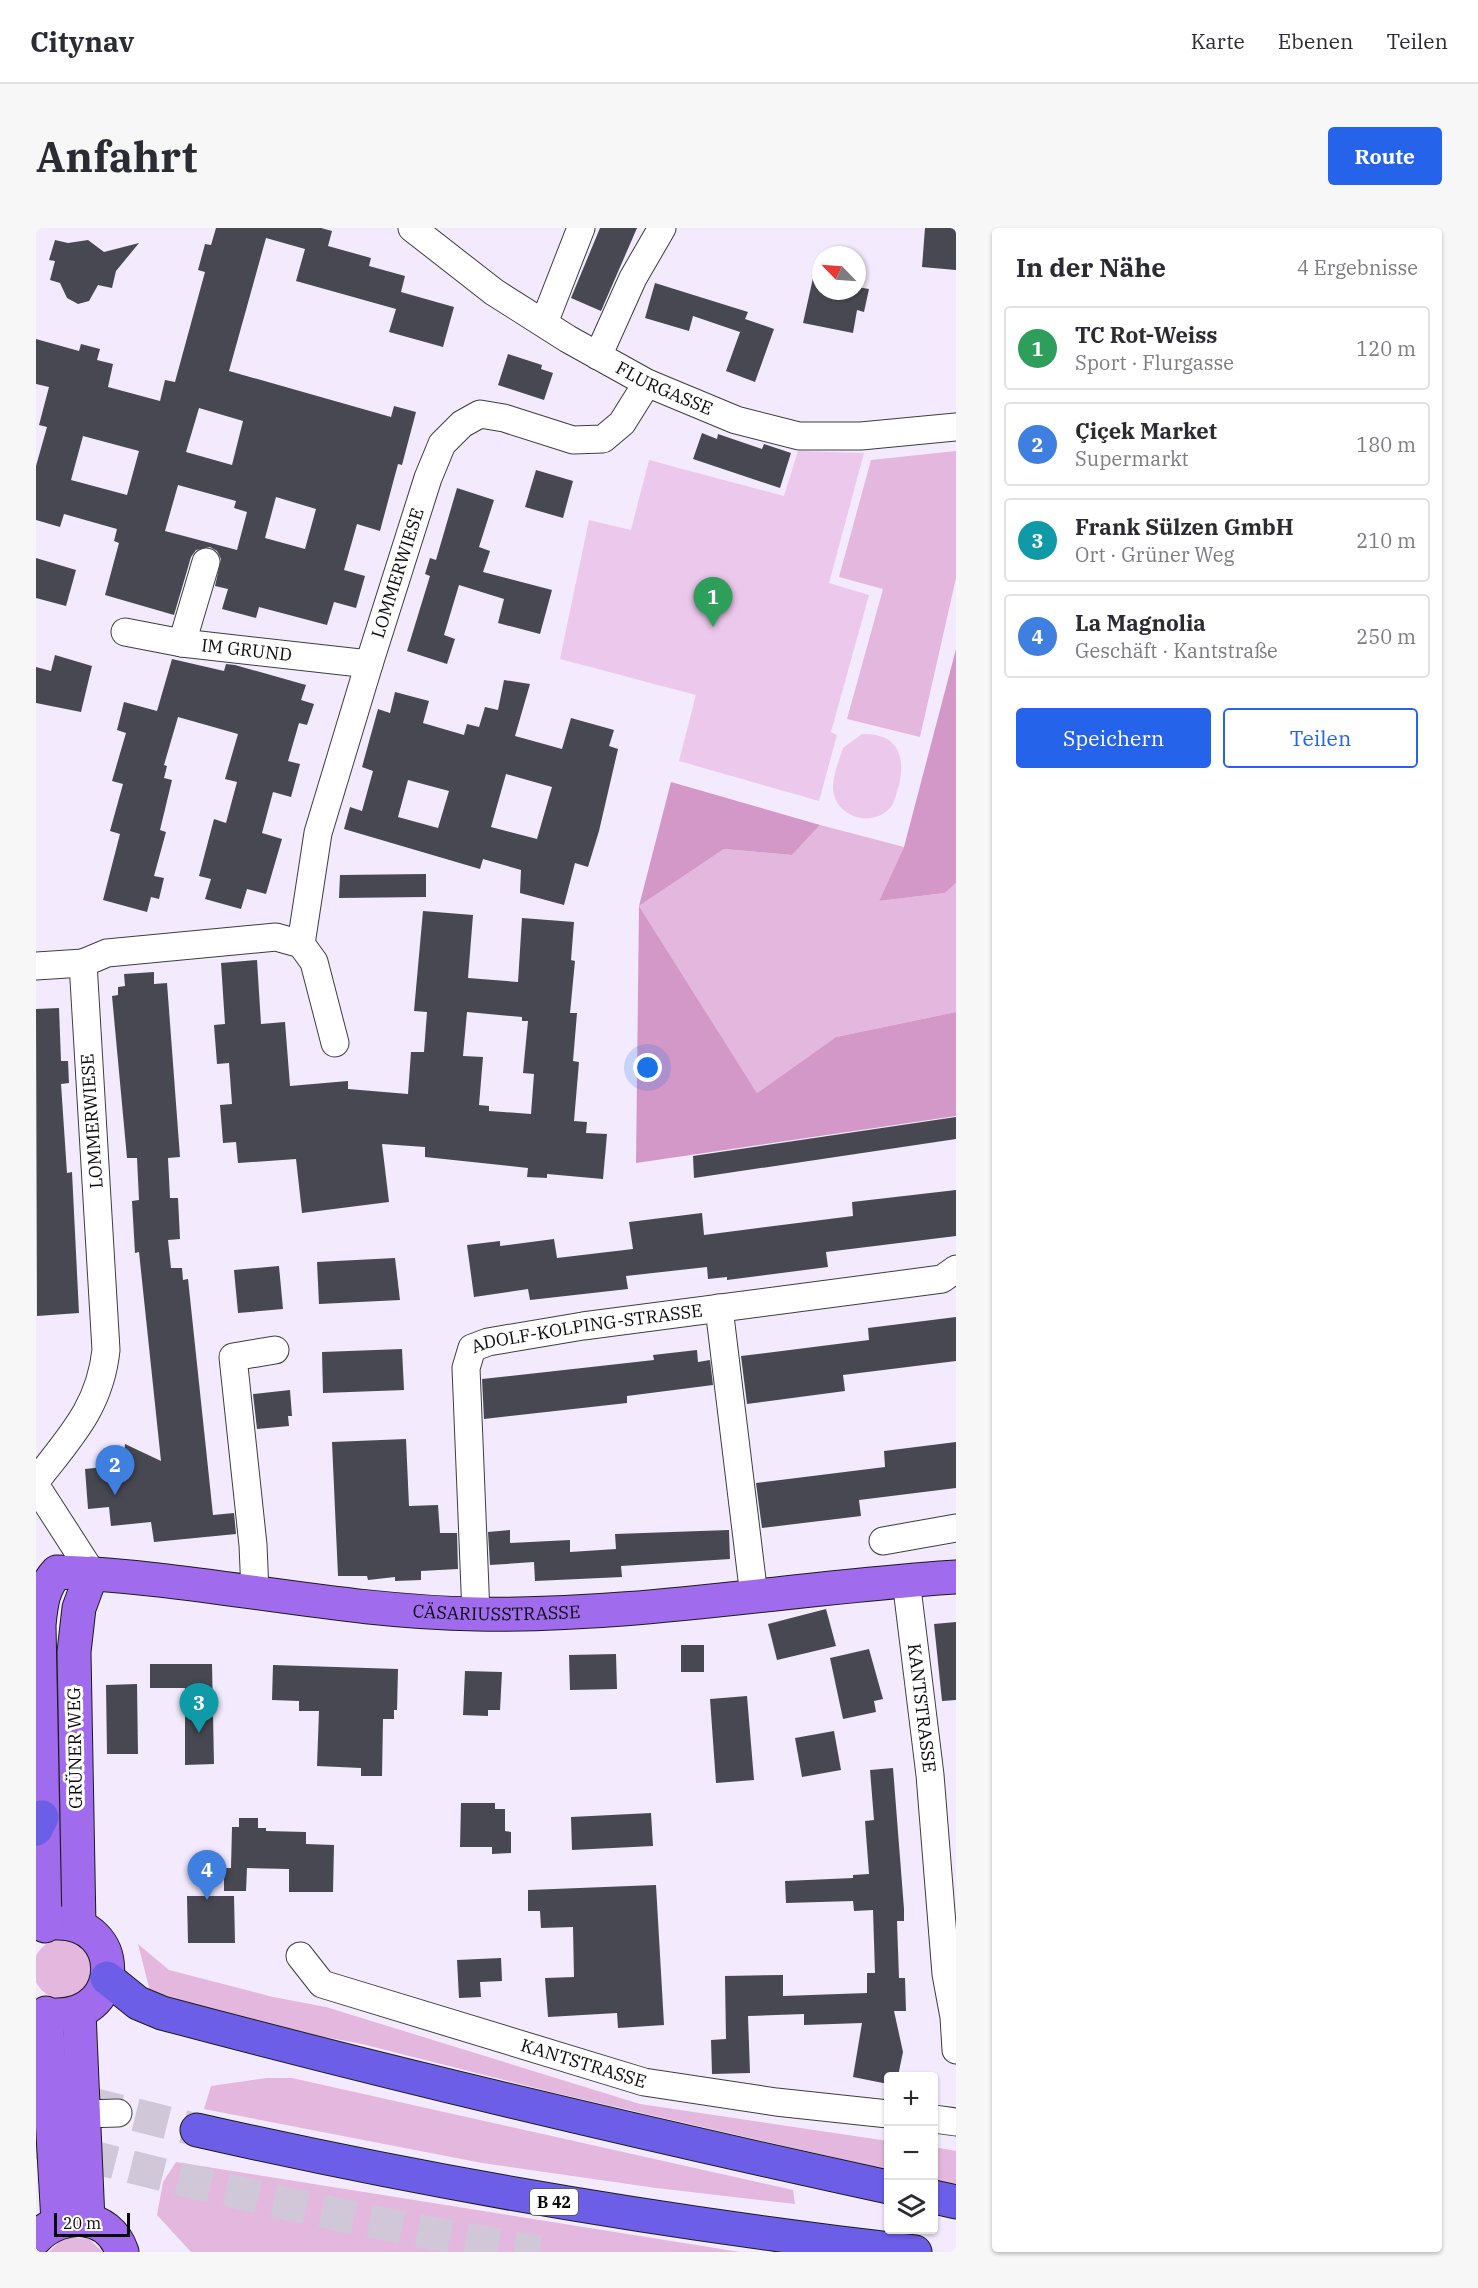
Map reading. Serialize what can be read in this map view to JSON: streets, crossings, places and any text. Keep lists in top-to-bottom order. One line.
{"streets":{"highway":["B 42"],"main road":["CÄSARIUSSTRASSE","GRÜNER WEG"],"street":["FLURGASSE","LOMMERWIESE","IM GRUND","ADOLF-KOLPING-STRASSE","KANTSTRASSE"]},"crossings":[["FLURGASSE","LOMMERWIESE"],["LOMMERWIESE","IM GRUND"],["ADOLF-KOLPING-STRASSE","CÄSARIUSSTRASSE"],["CÄSARIUSSTRASSE","KANTSTRASSE"],["CÄSARIUSSTRASSE","GRÜNER WEG"]],"scale_bar":"20 m","north":"top left","page":{"header":"Citynav","nav":["Karte","Ebenen","Teilen"],"buttons":["Route",["Speichern","Teilen"]],"title":"Anfahrt","heading":["In der Nähe","4 Ergebnisse"],"list":[{"mark":"1","name":"TC Rot-Weiss","note":"Sport · Flurgasse","value":"120 m"},{"mark":"2","name":"Çiçek Market","note":"Supermarkt","value":"180 m"},{"mark":"3","name":"Frank Sülzen GmbH","note":"Ort · Grüner Weg","value":"210 m"},{"mark":"4","name":"La Magnolia","note":"Geschäft · Kantstraße","value":"250 m"}],"pins":["1","2","3","4"],"map_buttons":["+","−"],"scale":"20 m"}}
